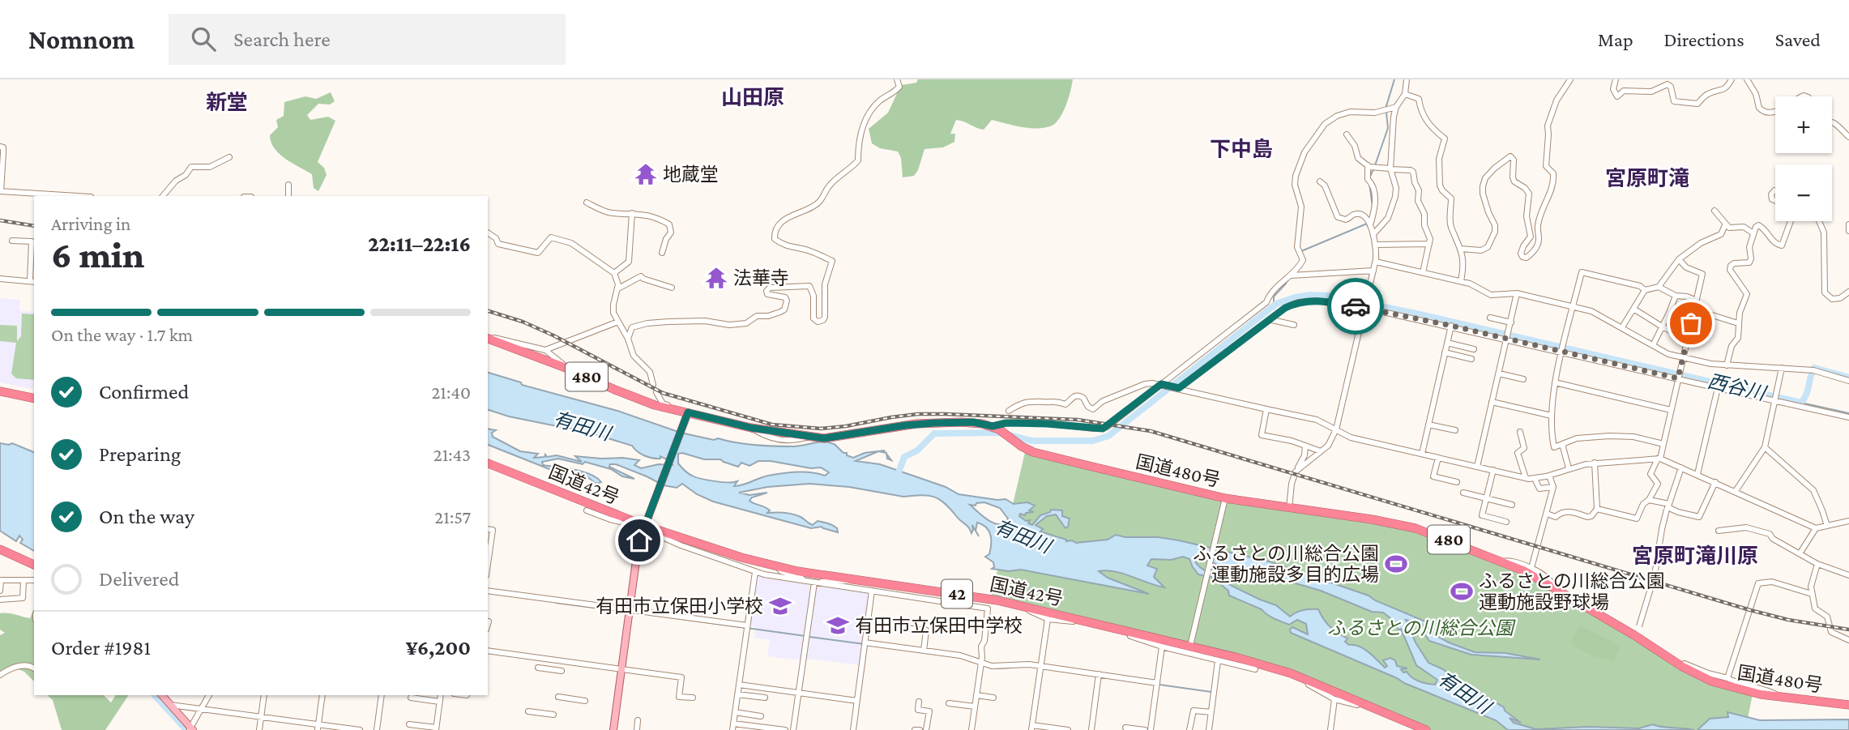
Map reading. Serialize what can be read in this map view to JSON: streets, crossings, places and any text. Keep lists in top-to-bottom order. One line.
{"streets":{"highway":["480","国道480号","国道42号","42"]},"districts":["山田原","新堂","下中島","宮原町滝","宮原町滝川原"],"water":["西谷川","有田川"],"parks":["ふるさとの川総合公園"],"places":{"temple":["地蔵堂","法華寺"],"sports":["ふるさとの川総合公園 運動施設多目的広場","ふるさとの川総合公園 運動施設野球場"],"school or university":["有田市立保田小学校","有田市立保田中学校"]},"page":{"header":"Nomnom","search":"Search here","nav":["Map","Directions","Saved"],"map_buttons":["+","−"],"heading":["6 min","Arriving in","22:11–22:16"],"panel":["Order #1981","¥6,200"],"bar":"On the way · 1.7 km","list":[["Confirmed","21:40"],["Preparing","21:43"],["On the way","21:57"],"Delivered"]}}
